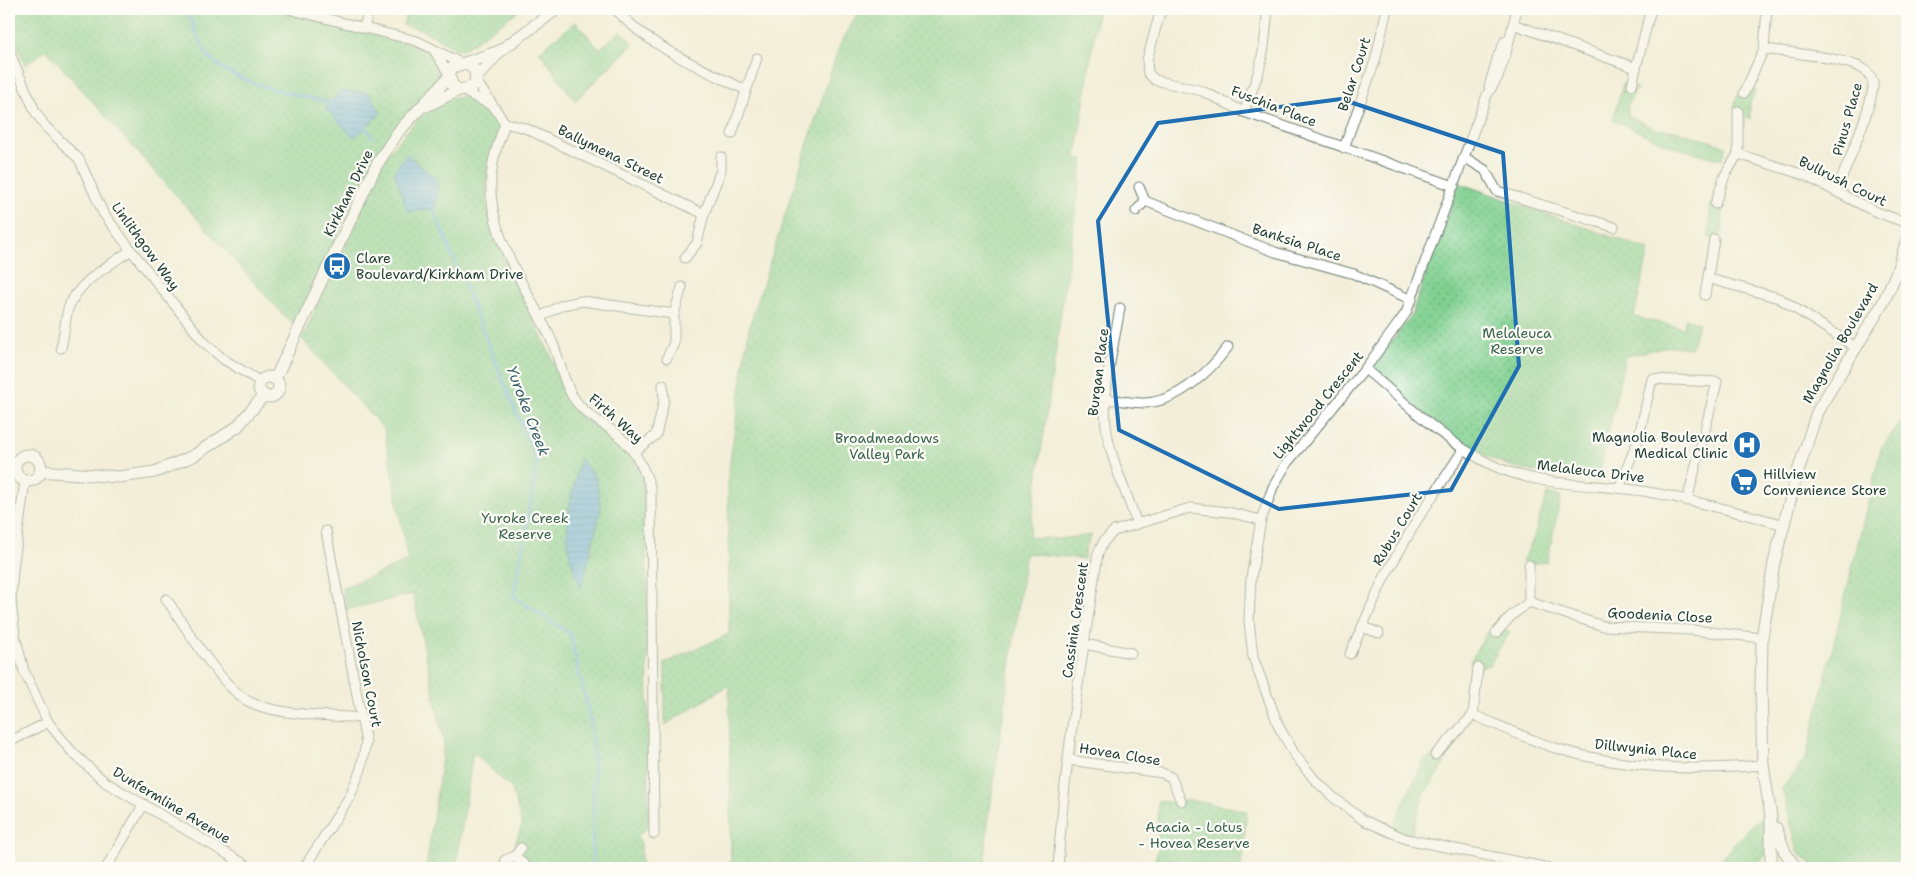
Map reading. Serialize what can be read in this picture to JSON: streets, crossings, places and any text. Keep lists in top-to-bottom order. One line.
{"streets":{"street":["Belar Court","Fuschia Place","Pinus Place","Ballymena Street","Bullrush Court","Kirkham Drive","Banksia Place","Linlithgow Way","Magnolia Boulevard","Burgan Place","Lightwood Crescent","Firth Way","Melaleuca Drive","Rubus Court","Goodenia Close","Cassinia Crescent","Nicholson Court","Dillwynia Place","Hovea Close","Dunfermline Avenue"]},"crossings":[["Belar Court","Fuschia Place"],["Fuschia Place","Lightwood Crescent"],["Pinus Place","Bullrush Court"],["Ballymena Street","Firth Way"],["Kirkham Drive","Linlithgow Way"],["Banksia Place","Lightwood Crescent"],["Magnolia Boulevard","Melaleuca Drive"],["Magnolia Boulevard","Goodenia Close"],["Magnolia Boulevard","Dillwynia Place"],["Burgan Place","Cassinia Crescent"],["Lightwood Crescent","Melaleuca Drive"],["Lightwood Crescent","Cassinia Crescent"],["Melaleuca Drive","Rubus Court"],["Cassinia Crescent","Hovea Close"]],"water":["Yuroke Creek"],"parks":["Melaleuca Reserve","Broadmeadows Valley Park","Yuroke Creek Reserve","Acacia - Lotus - Hovea Reserve"],"places":{"bus stop":["Clare Boulevard/Kirkham Drive"],"hospital":["Magnolia Boulevard Medical Clinic"],"supermarket":["Hillview Convenience Store"]}}
